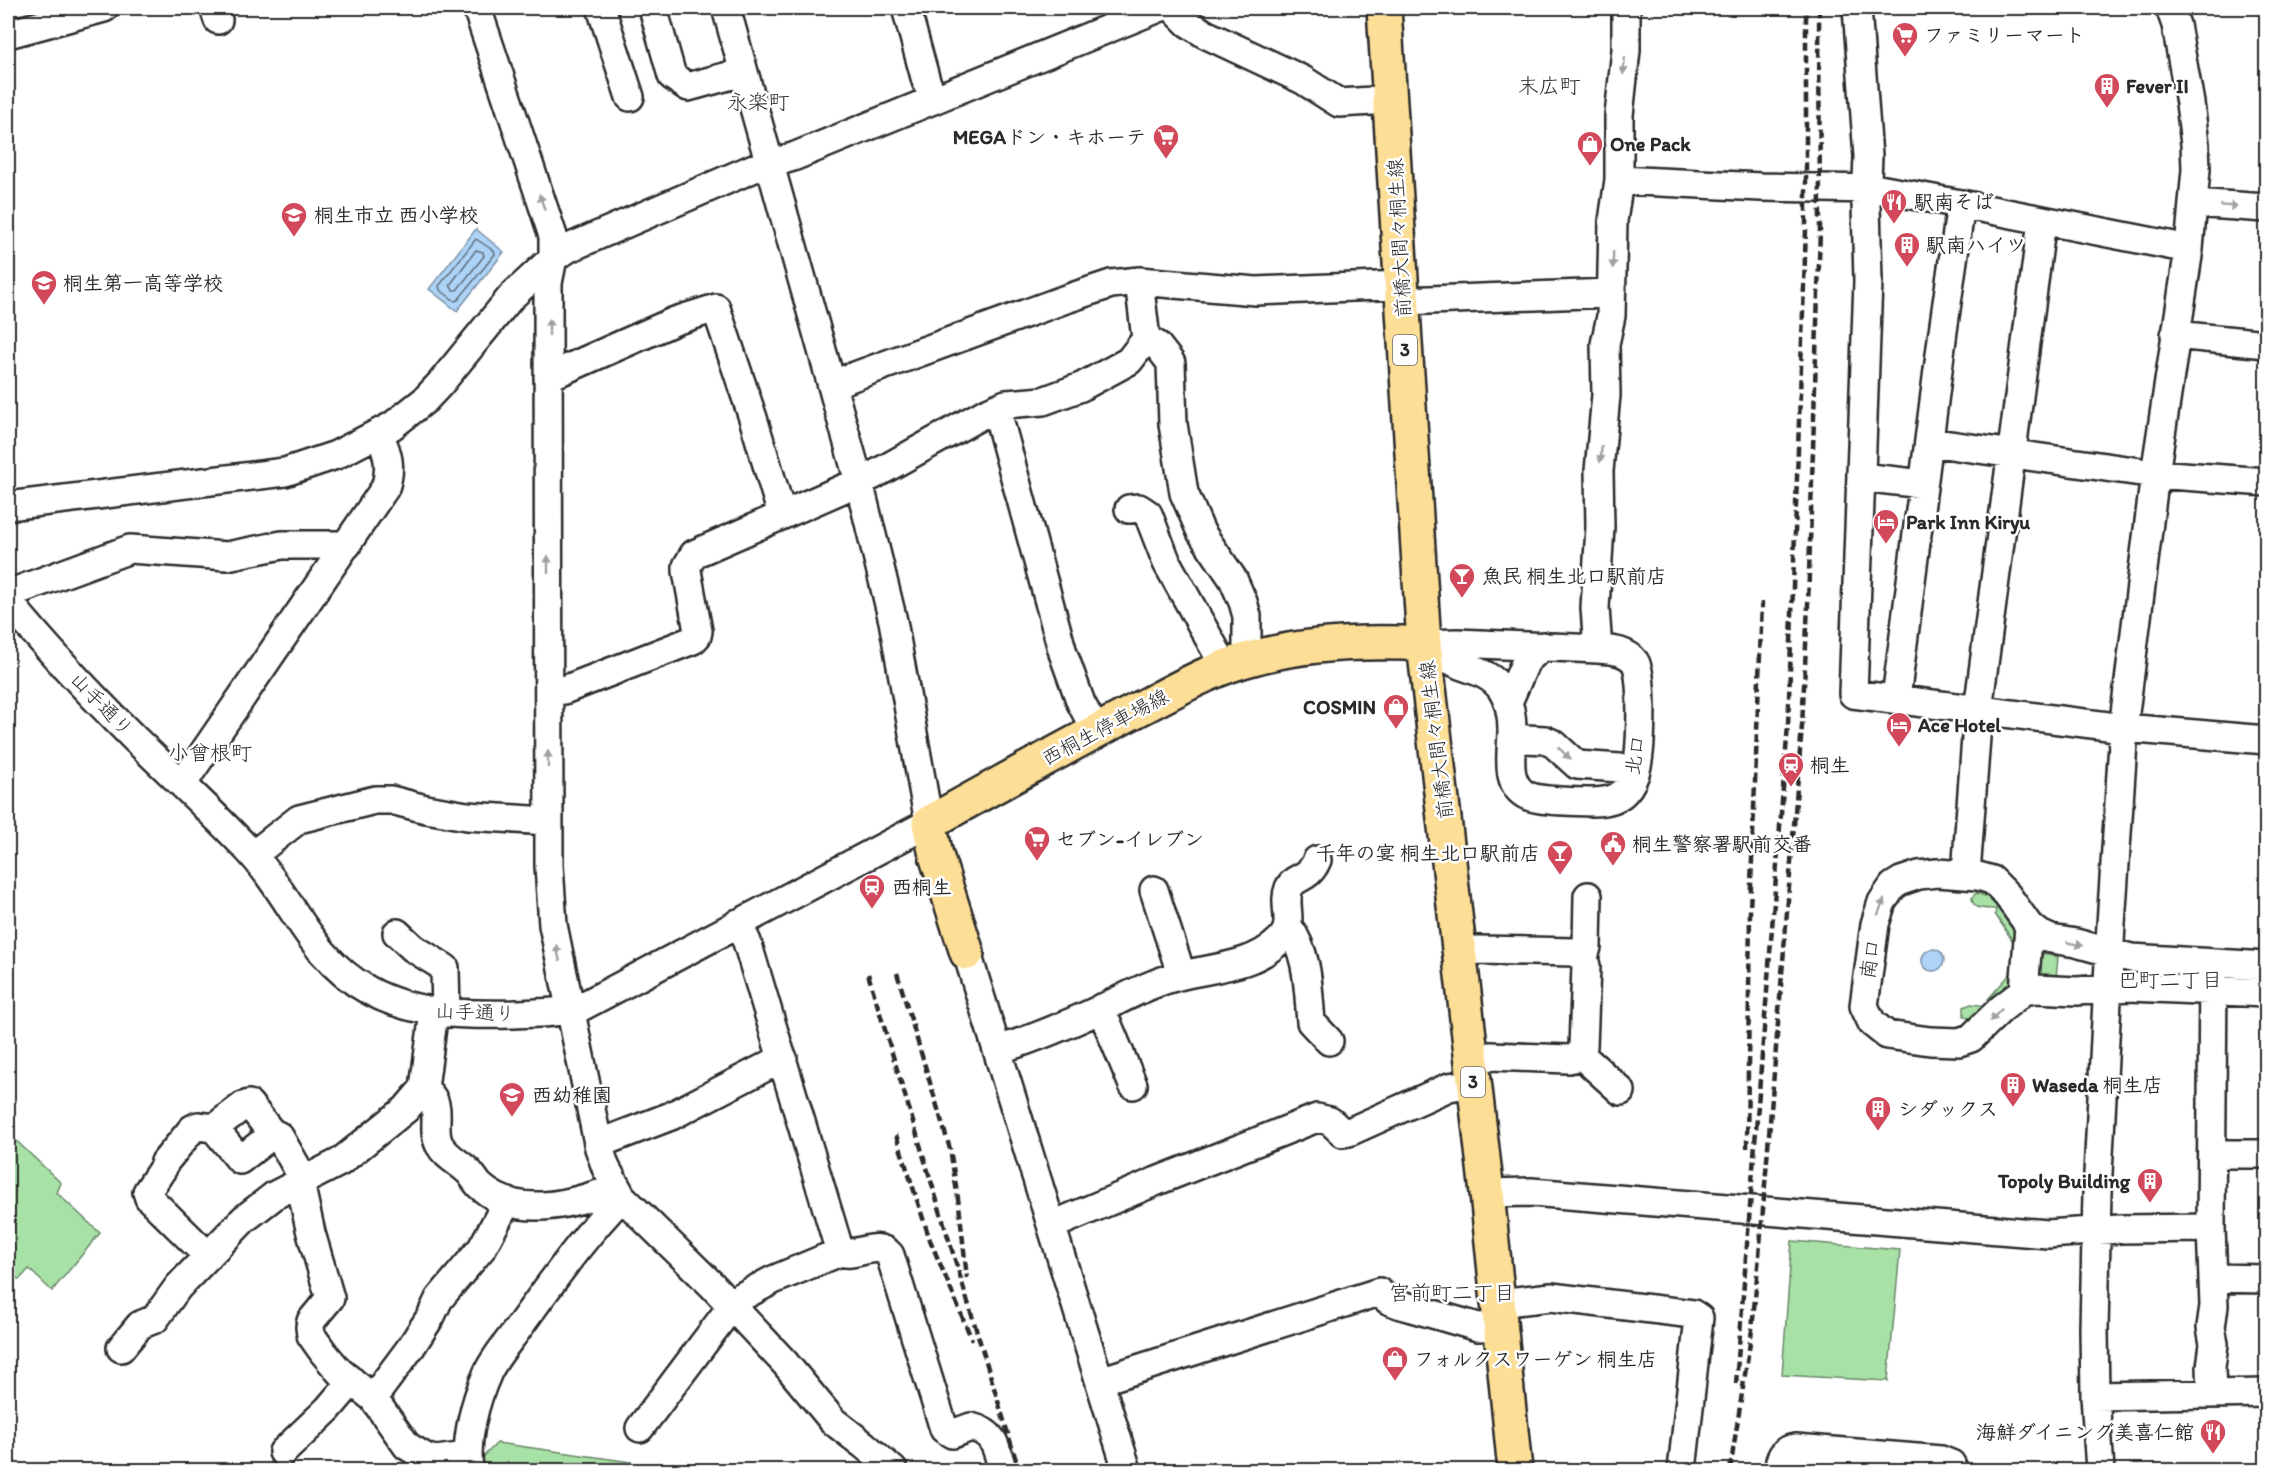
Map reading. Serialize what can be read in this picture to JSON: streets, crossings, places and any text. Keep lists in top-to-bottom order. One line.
{"streets":{"main road":["前橋大間々桐生線","3","西桐生停車場線"],"street":["山手通り","北口","南口"]},"crossings":[["前橋大間々桐生線","西桐生停車場線"],["前橋大間々桐生線","北口"],["山手通り","西桐生停車場線"],["西桐生停車場線","北口"]],"districts":["末広町","永楽町","小曾根町","巴町二丁目","宮前町二丁目"],"places":{"supermarket":["ファミリーマート","MEGAドン・キホーテ","セブン-イレブン"],"building":["Fever II","駅南ハイツ","Waseda 桐生店","シダックス","Topoly Building"],"shop":["One Pack","COSMIN","フォルクスワーゲン 桐生店"],"restaurant":["駅南そば","海鮮ダイニング美喜仁館"],"school or university":["桐生市立 西小学校","桐生第一高等学校","西幼稚園"],"hotel":["Park Inn Kiryu","Ace Hotel"],"bar":["魚民 桐生北口駅前店","千年の宴 桐生北口駅前店"],"station":["桐生","西桐生"],"public building":["桐生警察署駅前交番"]}}
